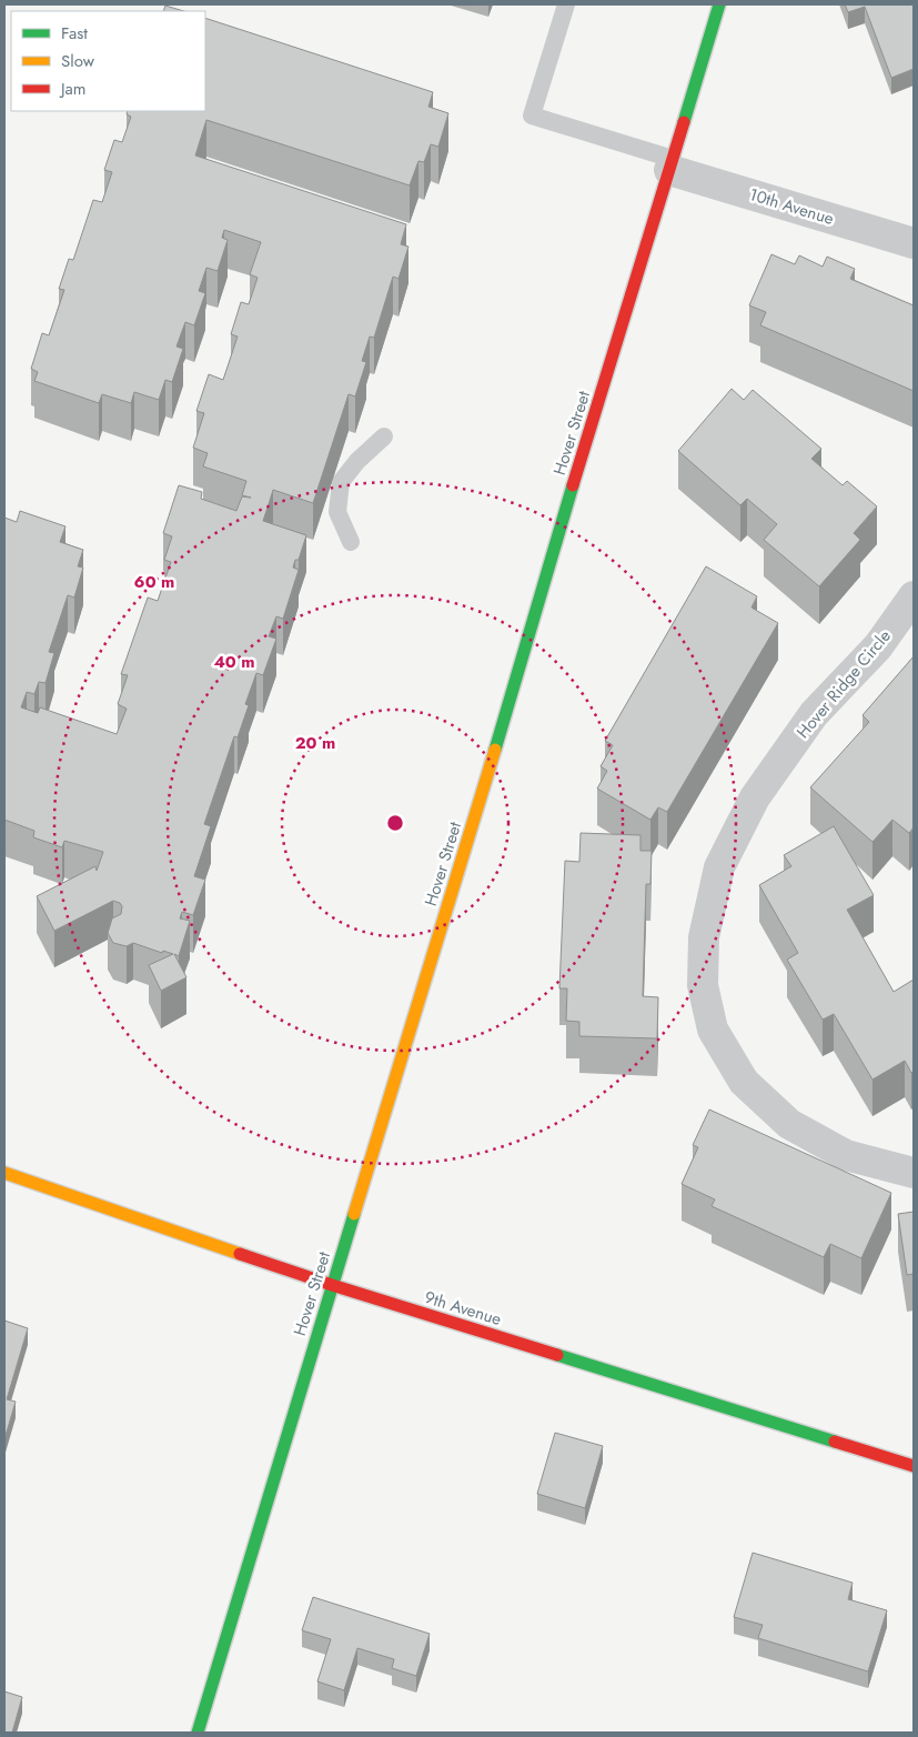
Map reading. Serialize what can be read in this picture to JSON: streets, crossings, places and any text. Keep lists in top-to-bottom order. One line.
{"streets":{"main road":["Hover Street","9th Avenue"],"street":["10th Avenue","Hover Ridge Circle"]},"crossings":[["10th Avenue","Hover Street"],["Hover Street","9th Avenue"]],"legend":["Fast","Slow","Jam"],"rings":["60 m","40 m","20 m"]}
